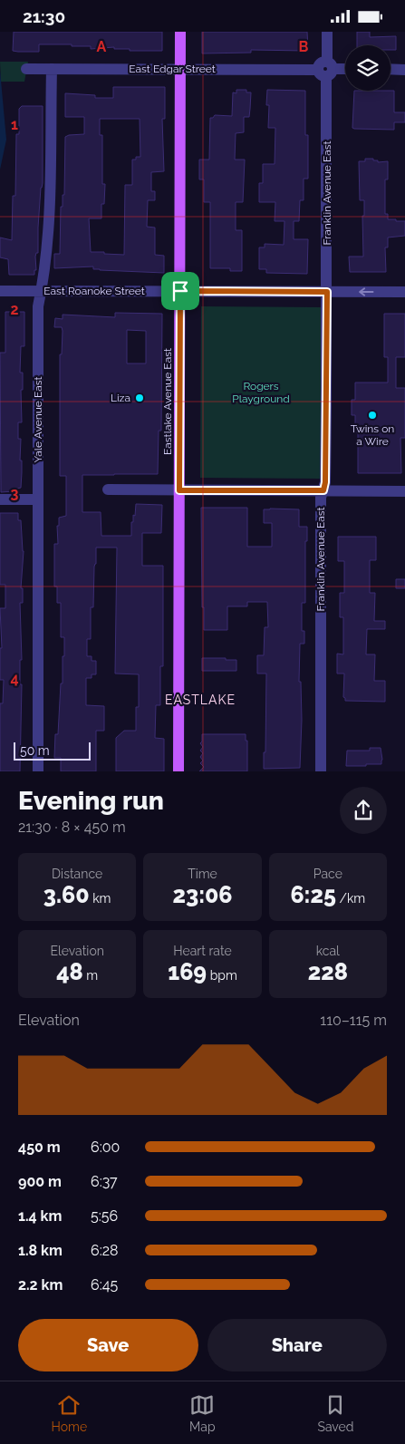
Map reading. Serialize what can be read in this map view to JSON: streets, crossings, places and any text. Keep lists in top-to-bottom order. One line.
{"streets":{"main road":["Eastlake Avenue East"],"street":["East Edgar Street","Franklin Avenue East","East Roanoke Street","Yale Avenue East"]},"crossings":[["East Edgar Street","Franklin Avenue East"],["East Edgar Street","Eastlake Avenue East"],["East Edgar Street","Yale Avenue East"],["Franklin Avenue East","East Roanoke Street"],["East Roanoke Street","Eastlake Avenue East"],["East Roanoke Street","Yale Avenue East"]],"districts":["EASTLAKE"],"parks":["Rogers Playground"],"places":["Liza","Twins on a Wire"],"scale_bar":"50 m","page":{"status":"21:30","scale":"50 m","heading":["Evening run","21:30 · 8 × 450 m"],"stats":[["Distance","3.60 km"],["Time","23:06"],["Pace","6:25 /km"],["Elevation","48 m"],["Heart rate","169 bpm"],["kcal","228"]],"chart":["Elevation","110–115 m"],"list":[{"name":"450 m","note":"6:00"},{"name":"900 m","note":"6:37"},{"name":"1.4 km","note":"5:56"},{"name":"1.8 km","note":"6:28"},{"name":"2.2 km","note":"6:45"}],"buttons":["Save","Share"],"tabs":["Home","Map","Saved"]},"grid":{"columns":["A","B"],"rows":["1","2","3","4"]}}
